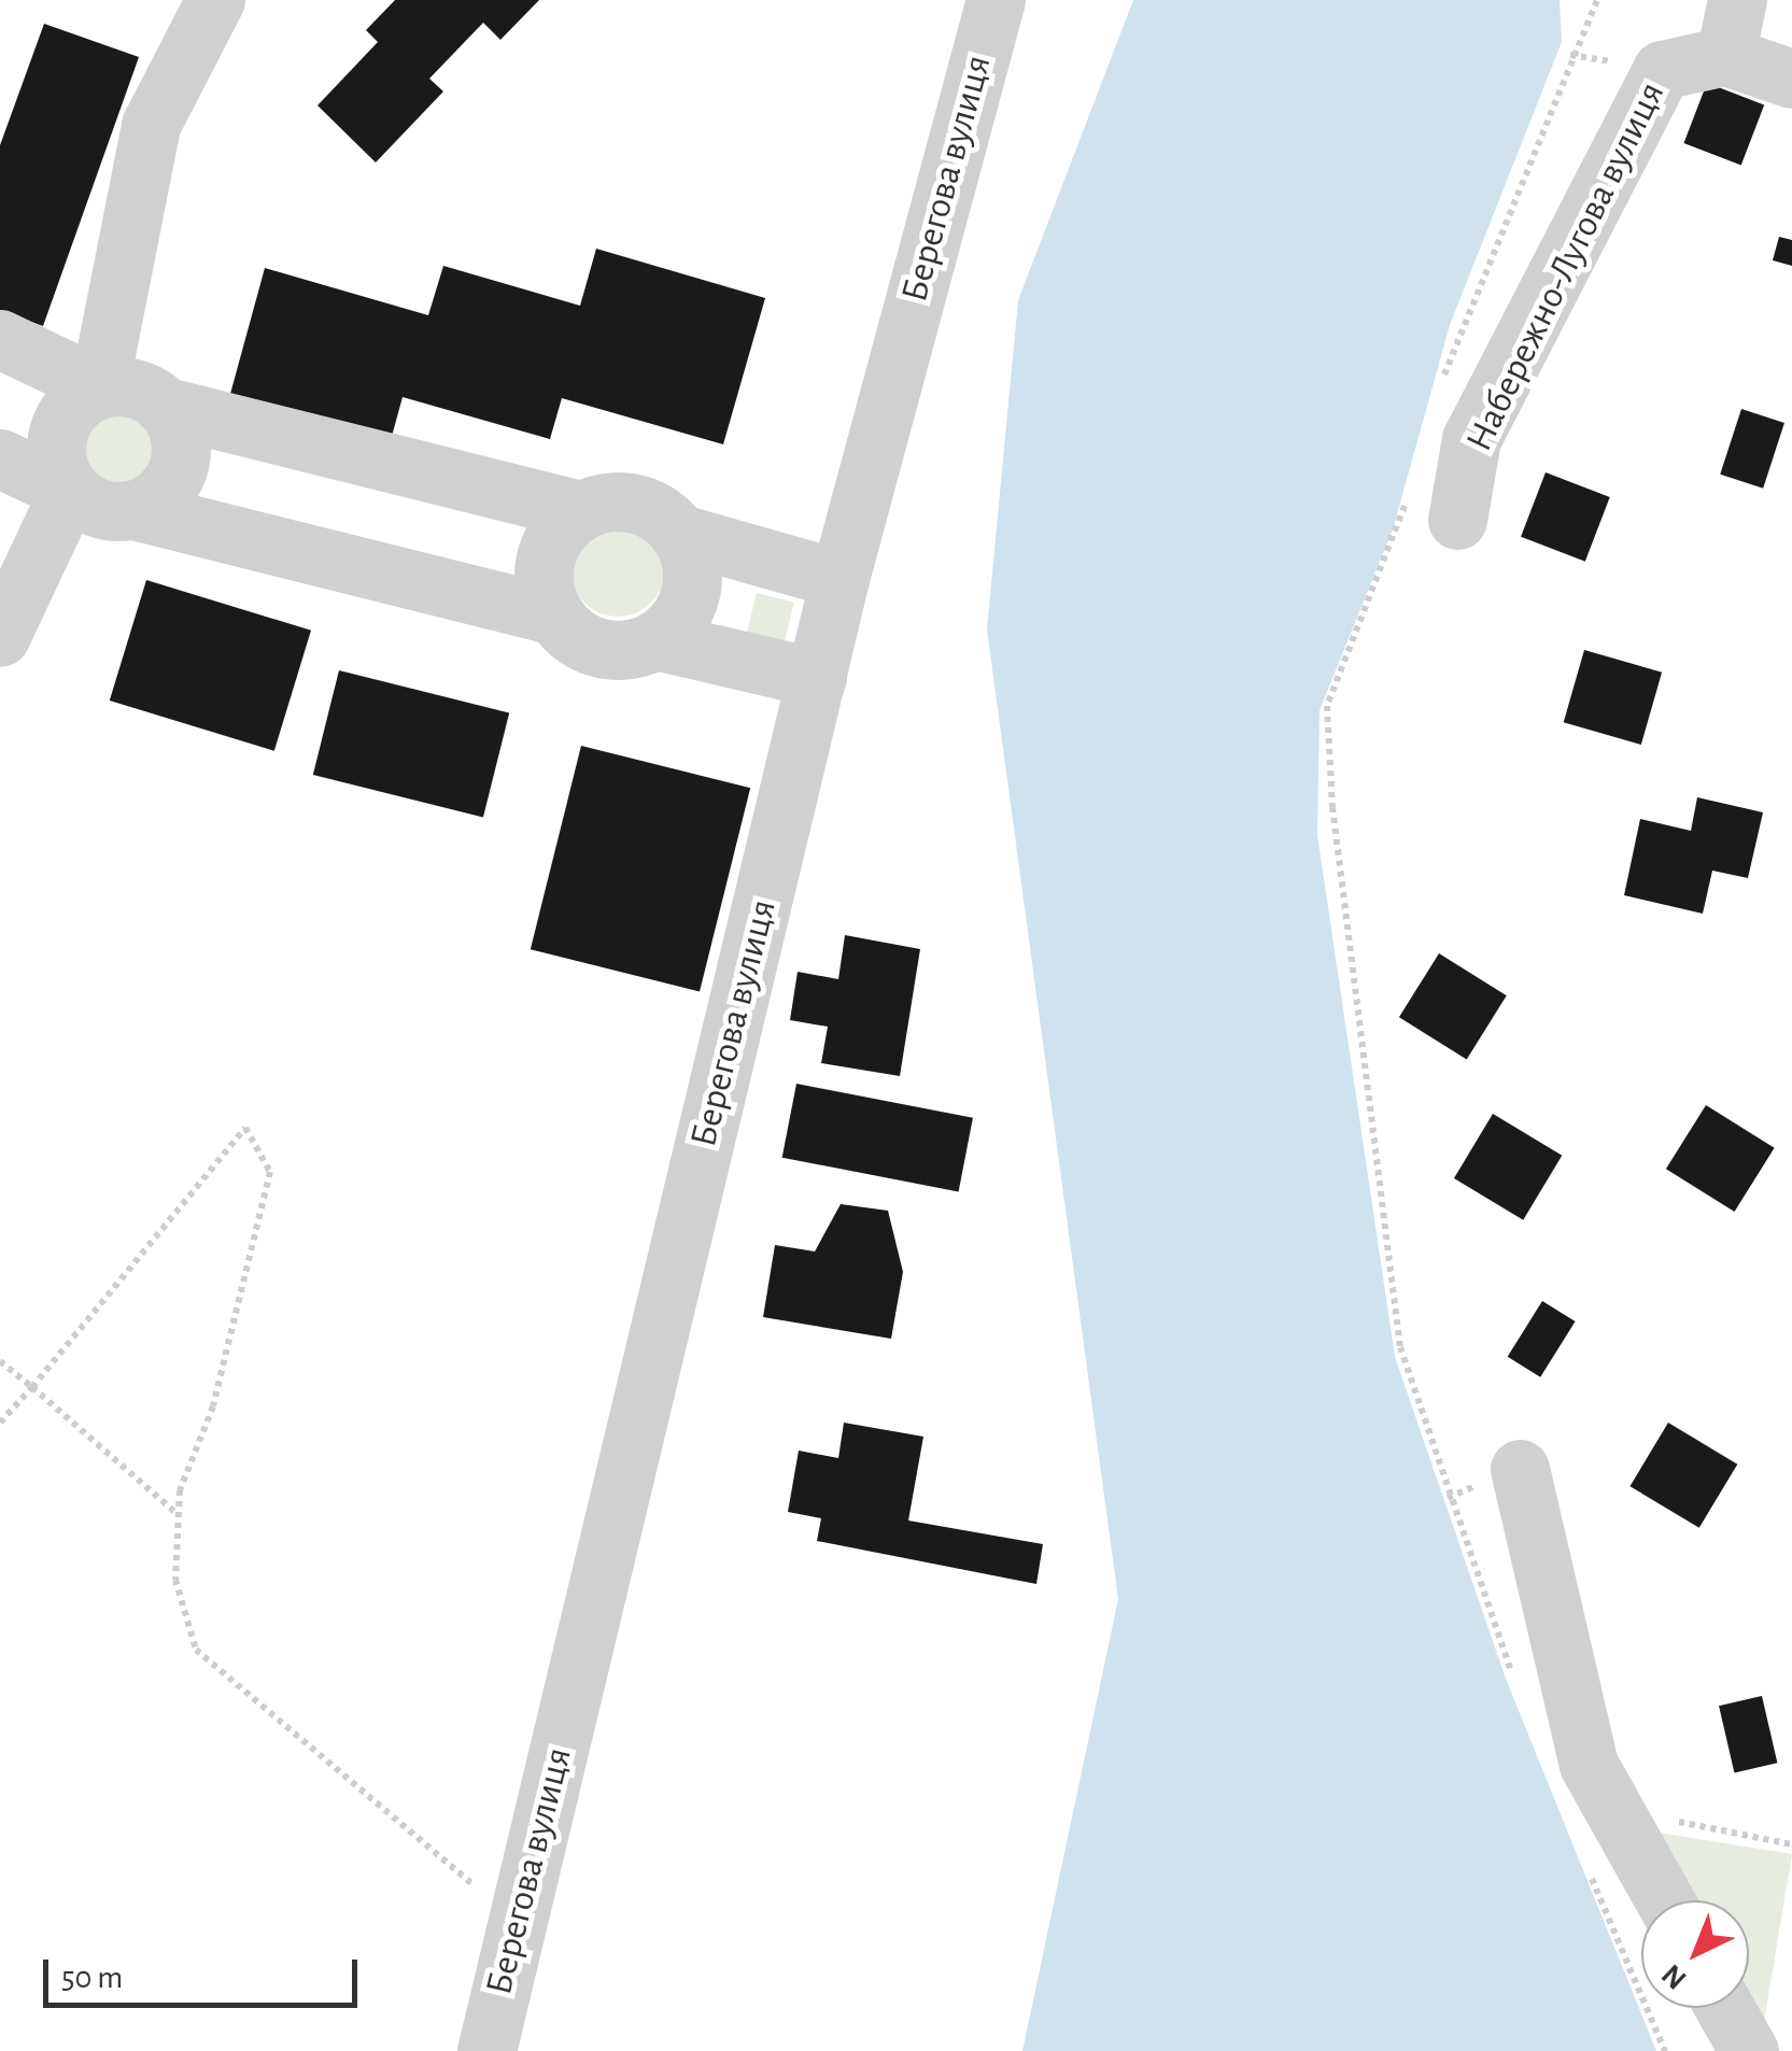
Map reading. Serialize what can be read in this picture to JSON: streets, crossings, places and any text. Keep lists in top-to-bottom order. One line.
{"streets":{"street":["Берегова вулиця","Набережно-Лугова вулиця"]},"scale_bar":"50 m","north":"bottom left"}
